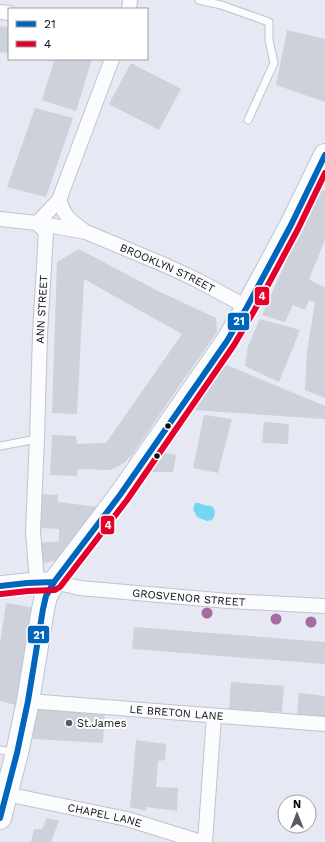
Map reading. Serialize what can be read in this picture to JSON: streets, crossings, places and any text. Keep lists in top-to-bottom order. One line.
{"streets":{"street":["BROOKLYN STREET","ANN STREET","GROSVENOR STREET","LE BRETON LANE","CHAPEL LANE"]},"crossings":[["BROOKLYN STREET","ANN STREET"],["ANN STREET","GROSVENOR STREET"]],"places":["St.James"],"lines":["transit line 21","transit line 4"],"legend":["21","4"],"north":"top"}
